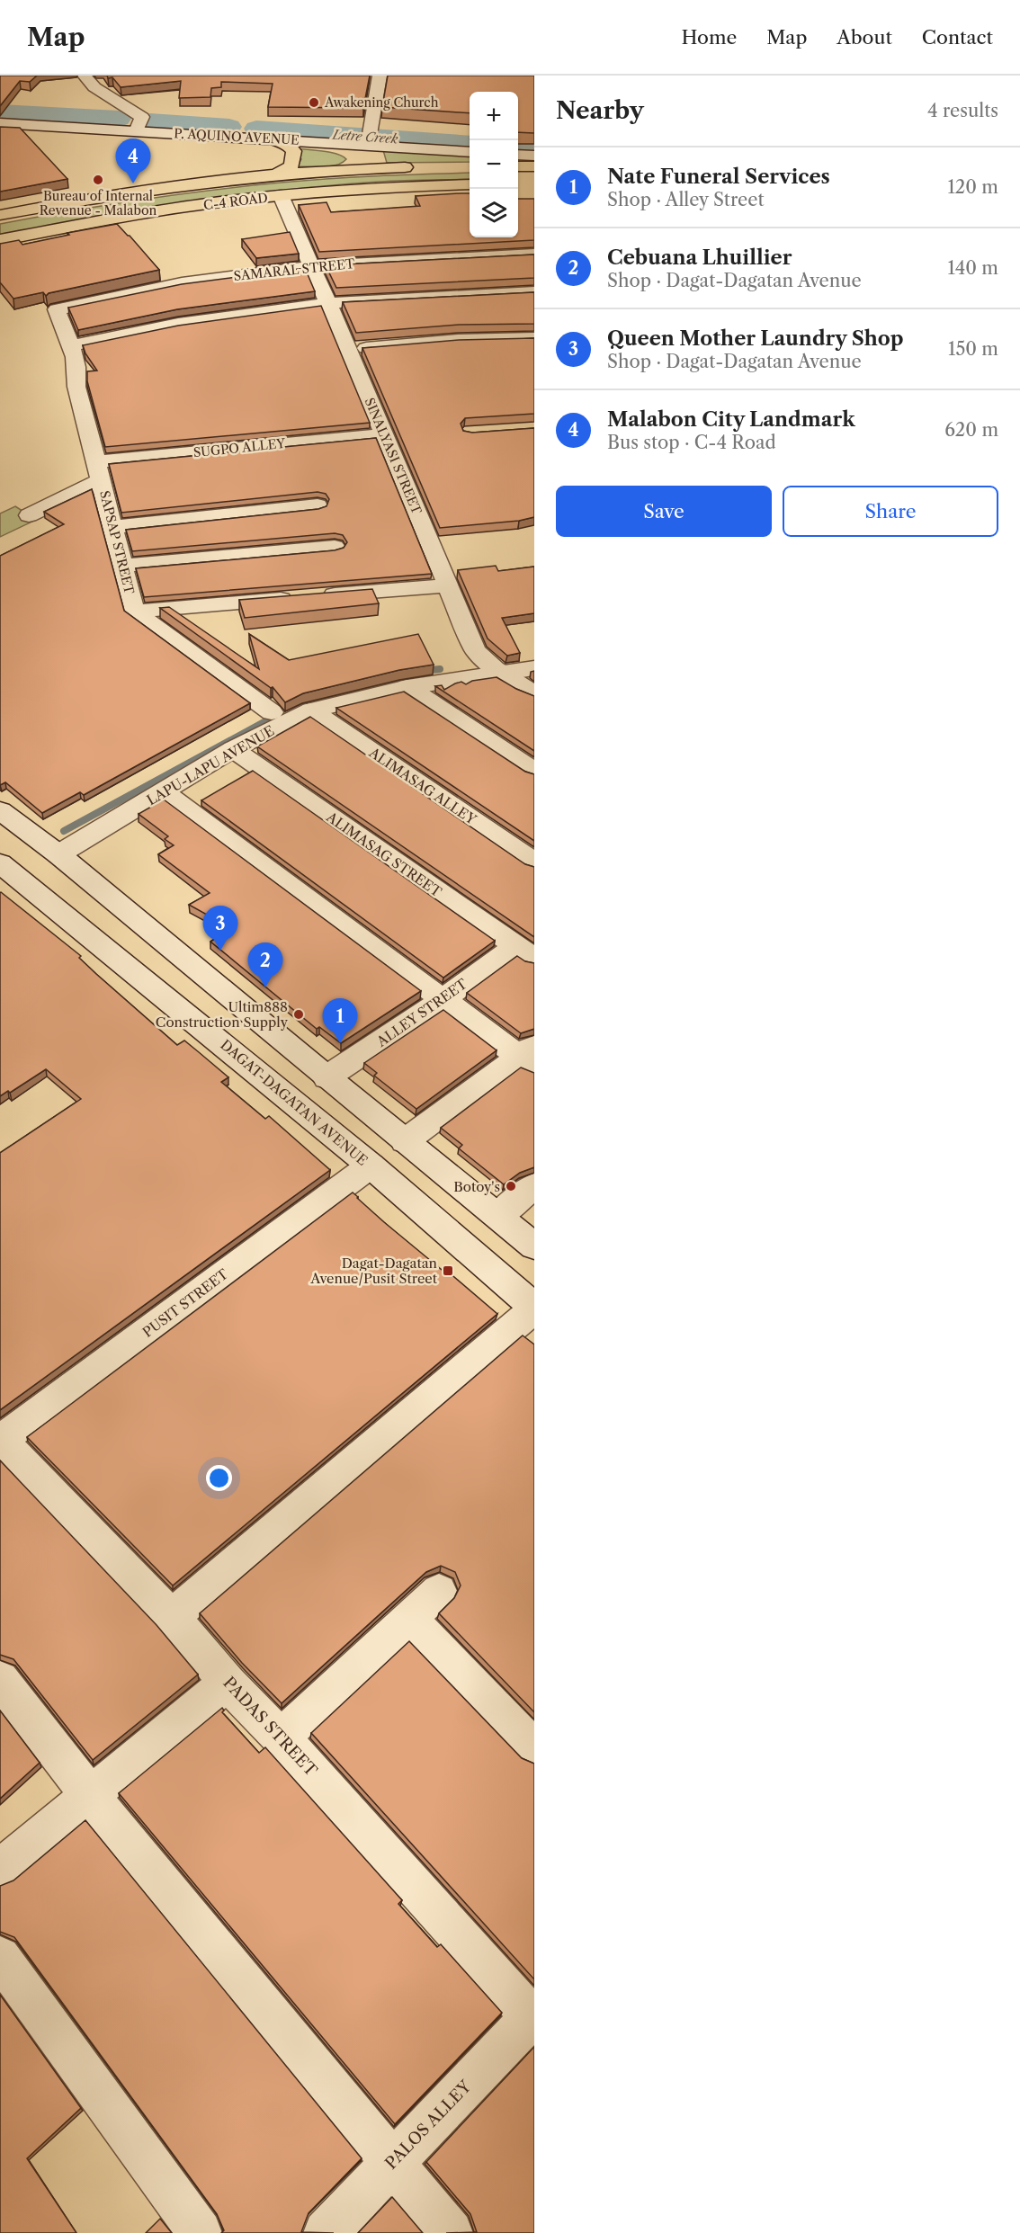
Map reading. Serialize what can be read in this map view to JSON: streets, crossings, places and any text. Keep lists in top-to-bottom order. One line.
{"streets":{"highway":["C-4 ROAD"],"street":["P. AQUINO AVENUE","SAMARAL STREET","SUGPO ALLEY","SINALYASI STREET","SAPSAP STREET","LAPU-LAPU AVENUE","ALIMASAG ALLEY","ALIMASAG STREET","ALLEY STREET","DAGAT-DAGATAN AVENUE","PUSIT STREET","PADAS STREET","PALOS ALLEY"]},"crossings":[["C-4 ROAD","SINALYASI STREET"],["SAMARAL STREET","SINALYASI STREET"],["SAMARAL STREET","SAPSAP STREET"],["SUGPO ALLEY","SINALYASI STREET"],["SUGPO ALLEY","SAPSAP STREET"],["SINALYASI STREET","LAPU-LAPU AVENUE"],["LAPU-LAPU AVENUE","ALIMASAG ALLEY"],["LAPU-LAPU AVENUE","ALIMASAG STREET"],["LAPU-LAPU AVENUE","DAGAT-DAGATAN AVENUE"],["ALIMASAG STREET","ALLEY STREET"],["DAGAT-DAGATAN AVENUE","PUSIT STREET"],["PUSIT STREET","PADAS STREET"],["PADAS STREET","PALOS ALLEY"]],"water":["Letre Creek"],"places":{"other":["Awakening Church","Bureau of Internal Revenue - Malabon","Ultim888 Construction Supply","Botoy's"],"transit":["Dagat-Dagatan Avenue/Pusit Street"]},"page":{"header":"Map","nav":["Home","Map","About","Contact"],"heading":["Nearby","4 results"],"map_buttons":["+","−"],"pins":["4","3","2","1"],"list":[{"mark":"1","name":"Nate Funeral Services","note":"Shop · Alley Street","value":"120 m"},{"mark":"2","name":"Cebuana Lhuillier","note":"Shop · Dagat-Dagatan Avenue","value":"140 m"},{"mark":"3","name":"Queen Mother Laundry Shop","note":"Shop · Dagat-Dagatan Avenue","value":"150 m"},{"mark":"4","name":"Malabon City Landmark","note":"Bus stop · C-4 Road","value":"620 m"}],"buttons":["Save","Share"]}}
